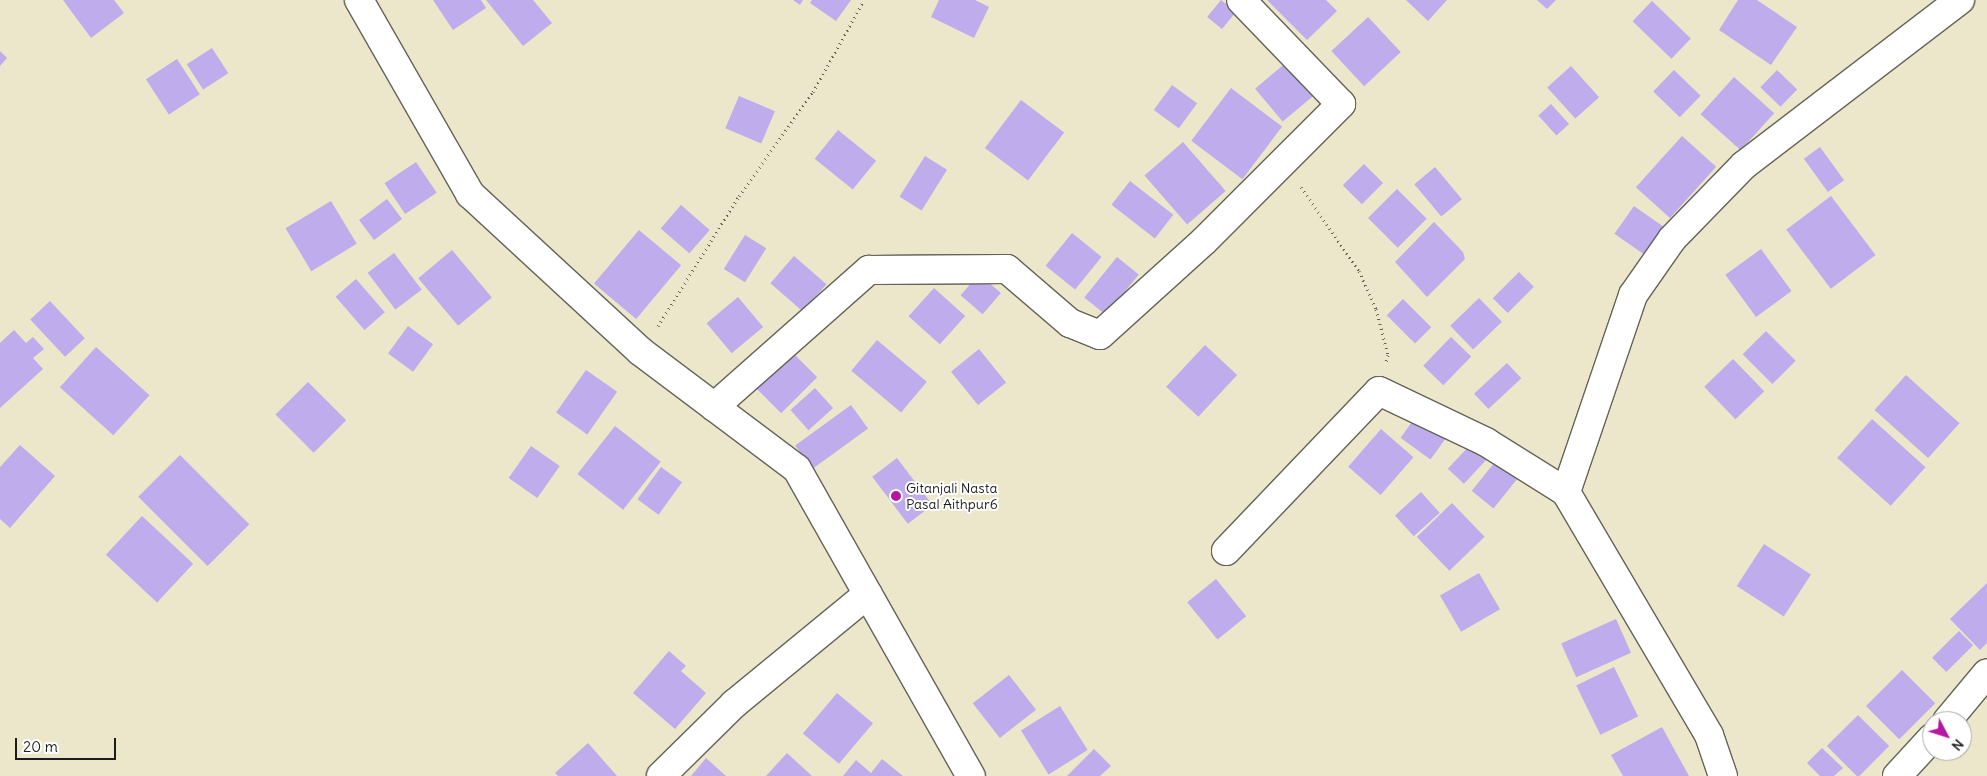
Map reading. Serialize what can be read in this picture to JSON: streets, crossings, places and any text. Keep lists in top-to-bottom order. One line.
{"places":["Gitanjali Nasta Pasal Aithpur6"],"scale_bar":"20 m","north":"bottom right"}
